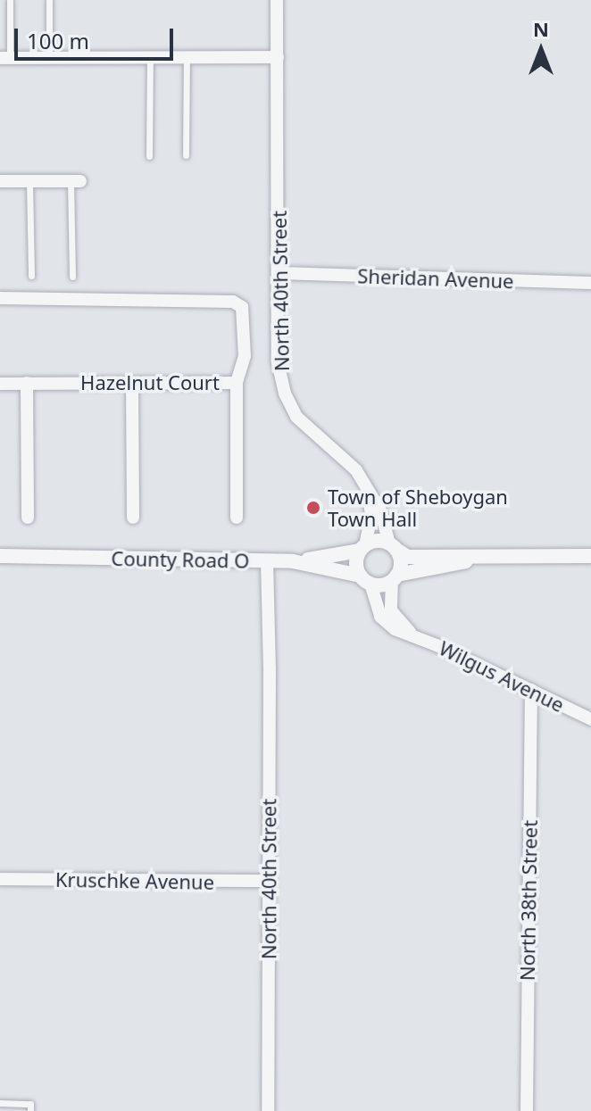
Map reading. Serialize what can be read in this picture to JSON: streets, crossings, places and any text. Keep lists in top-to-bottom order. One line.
{"streets":{"street":["Sheridan Avenue","North 40th Street","Hazelnut Court","County Road O","Wilgus Avenue","Kruschke Avenue","North 38th Street"]},"crossings":[["Sheridan Avenue","North 40th Street"],["North 40th Street","County Road O"],["North 40th Street","Wilgus Avenue"],["North 40th Street","Kruschke Avenue"],["County Road O","Wilgus Avenue"],["Wilgus Avenue","North 38th Street"]],"places":["Town of Sheboygan Town Hall"],"scale_bar":"100 m","north":"top"}
